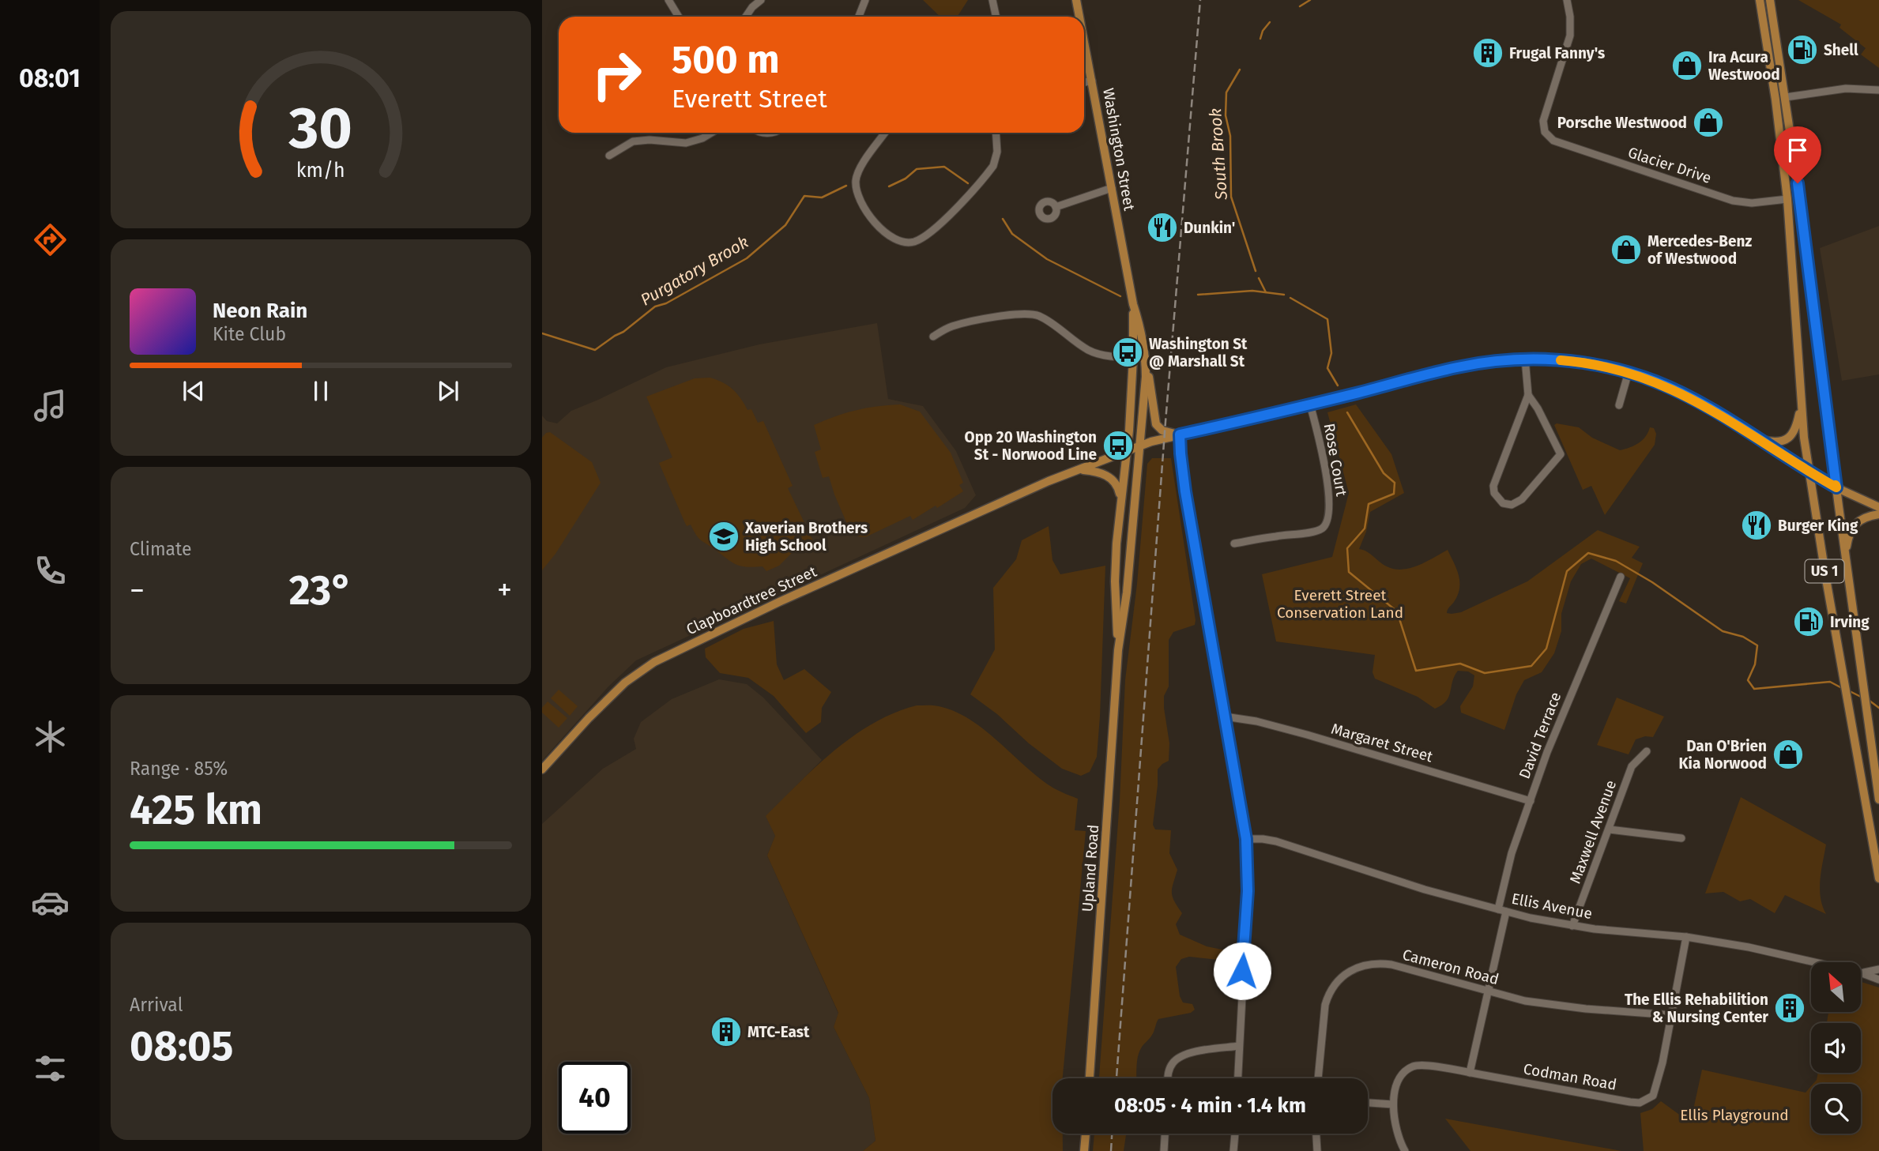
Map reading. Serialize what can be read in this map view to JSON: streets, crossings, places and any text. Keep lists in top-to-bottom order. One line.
{"streets":{"main road":["Washington Street","US 1","Clapboardtree Street","Upland Road"],"street":["Glacier Drive","Rose Court","David Terrace","Margaret Street","Maxwell Avenue","Ellis Avenue","Cameron Road","Codman Road"]},"crossings":[["Washington Street","Clapboardtree Street"],["Washington Street","Upland Road"],["Glacier Drive","US 1"],["Rose Court","Clapboardtree Street"],["US 1","Clapboardtree Street"],["Clapboardtree Street","Upland Road"],["David Terrace","Margaret Street"],["David Terrace","Ellis Avenue"],["David Terrace","Cameron Road"],["David Terrace","Codman Road"],["Maxwell Avenue","Ellis Avenue"],["Ellis Avenue","Codman Road"],["Cameron Road","Codman Road"]],"water":["South Brook","Purgatory Brook"],"parks":["Everett Street Conservation Land","Ellis Playground"],"places":{"fuel station":["Shell","Irving"],"building":["Frugal Fanny's","The Ellis Rehabilition & Nursing Center","MTC-East"],"shop":["Ira Acura Westwood","Porsche Westwood","Mercedes-Benz of Westwood","Dan O'Brien Kia Norwood"],"restaurant":["Dunkin'","Burger King"],"bus stop":["Washington St @ Marshall St","Opp 20 Washington St - Norwood Line"],"school or university":["Xaverian Brothers High School"]},"north":"top left","page":{"tabs":"08:01","turn":["500 m","Everett Street"],"song":["Neon Rain","Kite Club"],"tile":["Climate",["Range · 85%","425 km"],["Arrival","08:05"]],"heat":["−","23°","+"],"limit":"40","trip":"08:05 · 4 min · 1.4 km","gauge":["30","km/h"]}}
